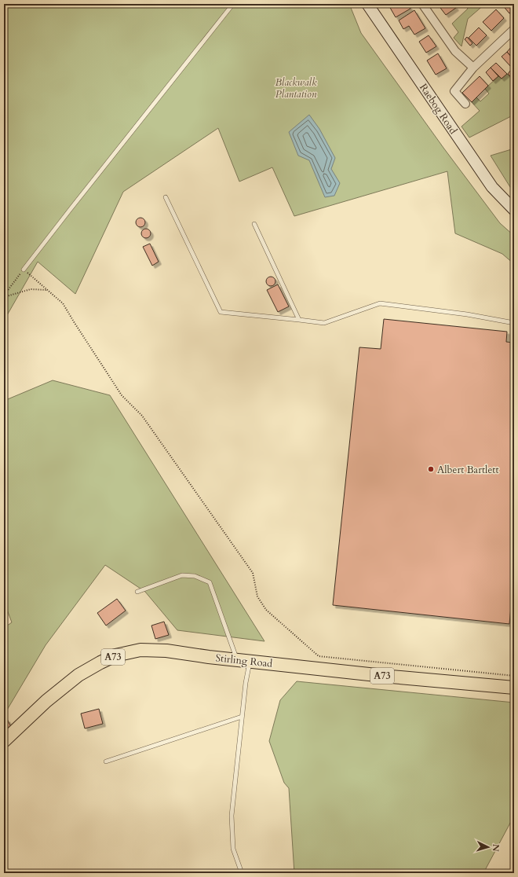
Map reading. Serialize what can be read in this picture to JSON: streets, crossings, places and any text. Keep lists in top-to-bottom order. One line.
{"streets":{"main road":["Raebog Road","A73","Stirling Road"]},"parks":["Blackwalk Plantation"],"places":["Albert Bartlett"],"north":"right"}
